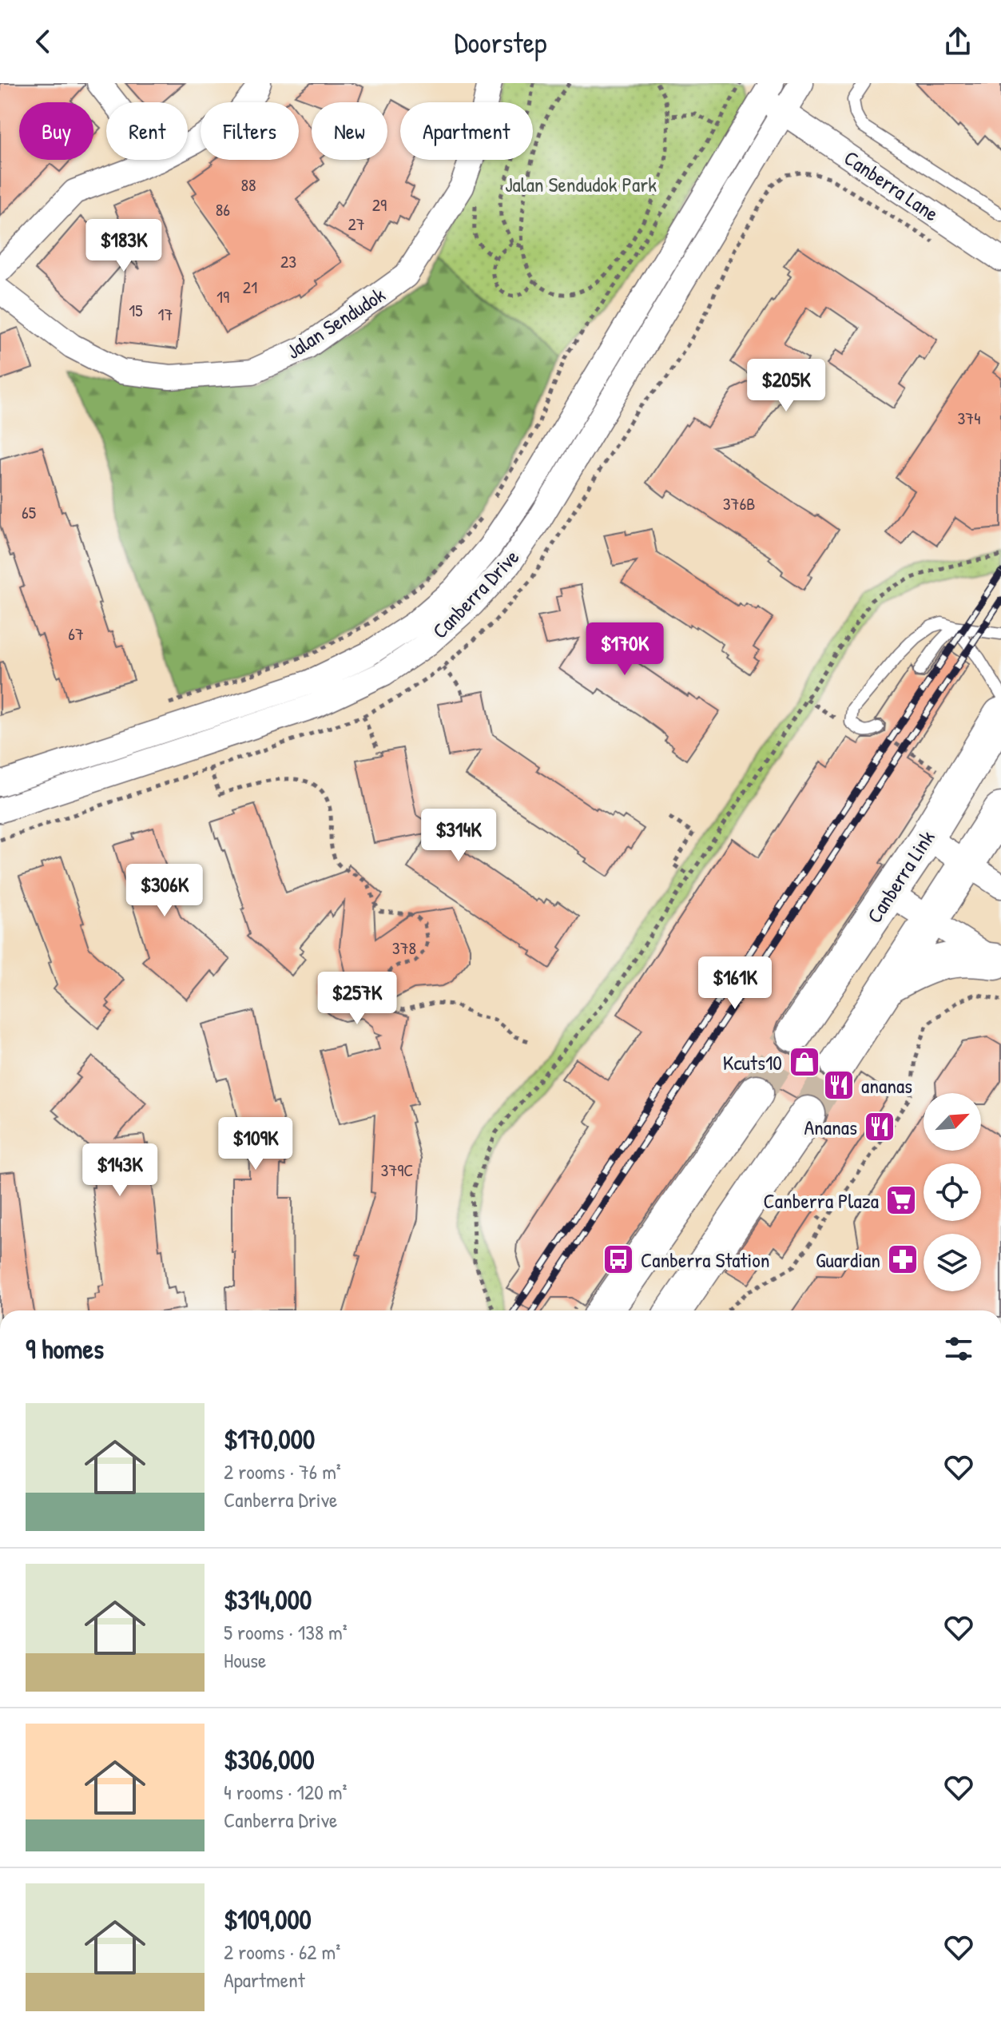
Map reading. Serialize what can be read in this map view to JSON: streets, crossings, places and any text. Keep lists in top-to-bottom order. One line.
{"streets":{"main road":["Canberra Link"],"street":["Canberra Lane","Jalan Sendudok","Canberra Drive"]},"crossings":[["Canberra Lane","Canberra Drive"]],"parks":["Jalan Sendudok Park"],"places":{"shop":["Kcuts10"],"restaurant":["ananas","Ananas"],"supermarket":["Canberra Plaza"],"bus stop":["Canberra Station"],"pharmacy":["Guardian"]},"house_numbers":["88","29","86","27","23","21","19","15","17","374","376B","65","67","378","379C"],"north":"top right","page":{"header":"Doorstep","chip":["Buy","Rent","Filters","New","Apartment"],"price":["$183K","$205K","$170K","$314K","$306K","$161K","$257K","$109K","$143K"],"heading":"9 homes","list":[{"name":"$170,000","note":"2 rooms · 76 m² · Canberra Drive"},{"name":"$314,000","note":"5 rooms · 138 m² · House"},{"name":"$306,000","note":"4 rooms · 120 m² · Canberra Drive"},{"name":"$109,000","note":"2 rooms · 62 m² · Apartment"}]}}
